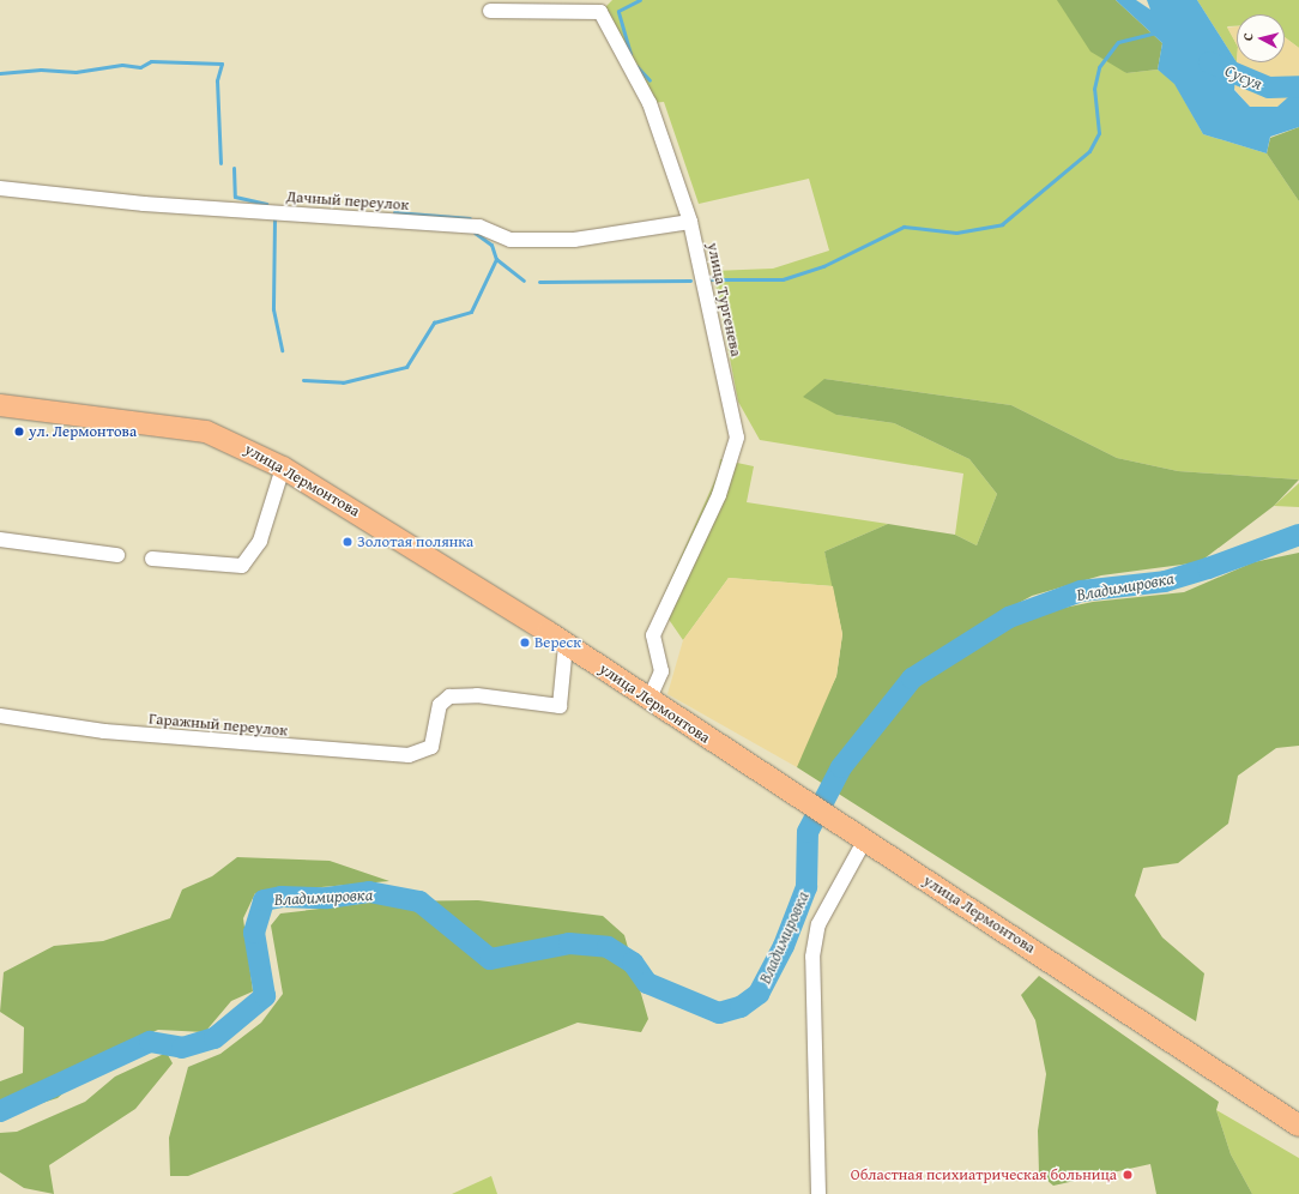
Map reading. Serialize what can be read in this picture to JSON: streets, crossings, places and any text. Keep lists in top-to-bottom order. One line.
{"streets":{"highway":["улица Лермонтова"],"street":["Дачный переулок","улица Тургенева","Гаражный переулок"]},"crossings":[["Дачный переулок","улица Тургенева"],["улица Тургенева","улица Лермонтова"],["улица Лермонтова","Гаражный переулок"]],"water":["Сусуя","Владимировка"],"places":["ул. Лермонтова","Золотая полянка","Вереск","Областная психиатрическая больница"],"north":"left"}
